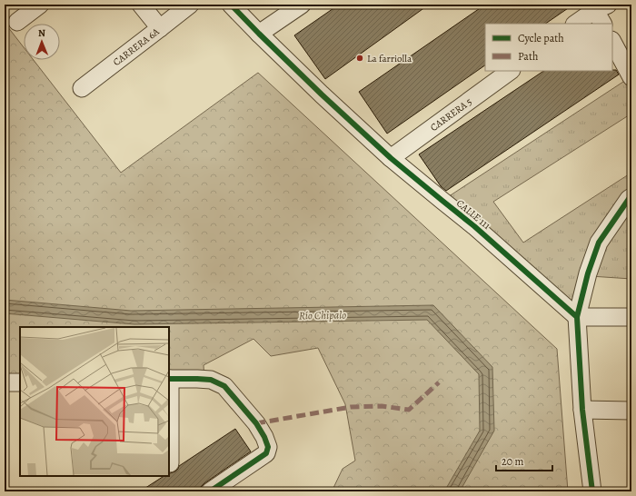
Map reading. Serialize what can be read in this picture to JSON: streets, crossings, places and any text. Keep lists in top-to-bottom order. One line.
{"streets":{"street":["CARRERA 6A","CARRERA 5","CALLE 111"]},"crossings":[["CARRERA 5","CALLE 111"]],"water":["Río Chipalo"],"places":["La farriolla"],"legend":["Cycle path","Path"],"scale_bar":"20 m","north":"top"}
